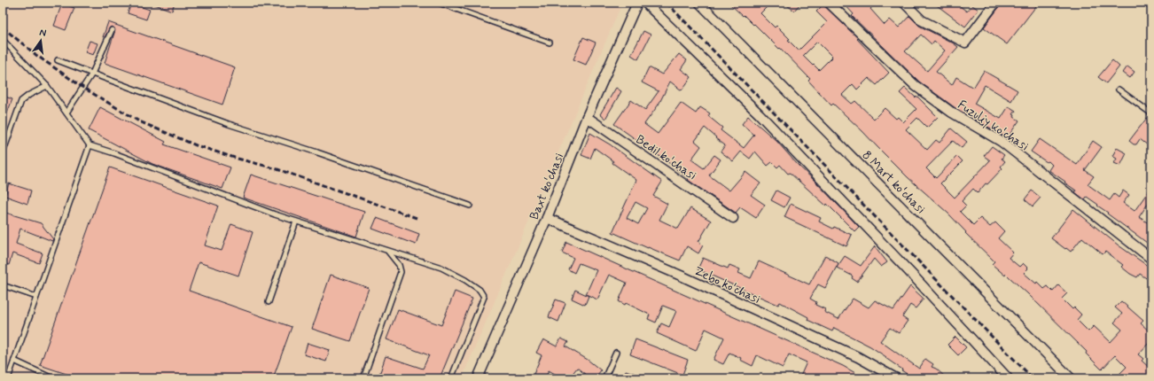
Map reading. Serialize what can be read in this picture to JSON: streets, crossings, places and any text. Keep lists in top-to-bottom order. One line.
{"streets":{"street":["Fuzuliy koʻchasi","Bedil ko'chasi","8 Mart koʻchasi","Baxt koʻchasi","Zebo koʻchasi"]},"crossings":[["Bedil ko'chasi","Baxt koʻchasi"],["Baxt koʻchasi","Zebo koʻchasi"]],"north":"top"}
